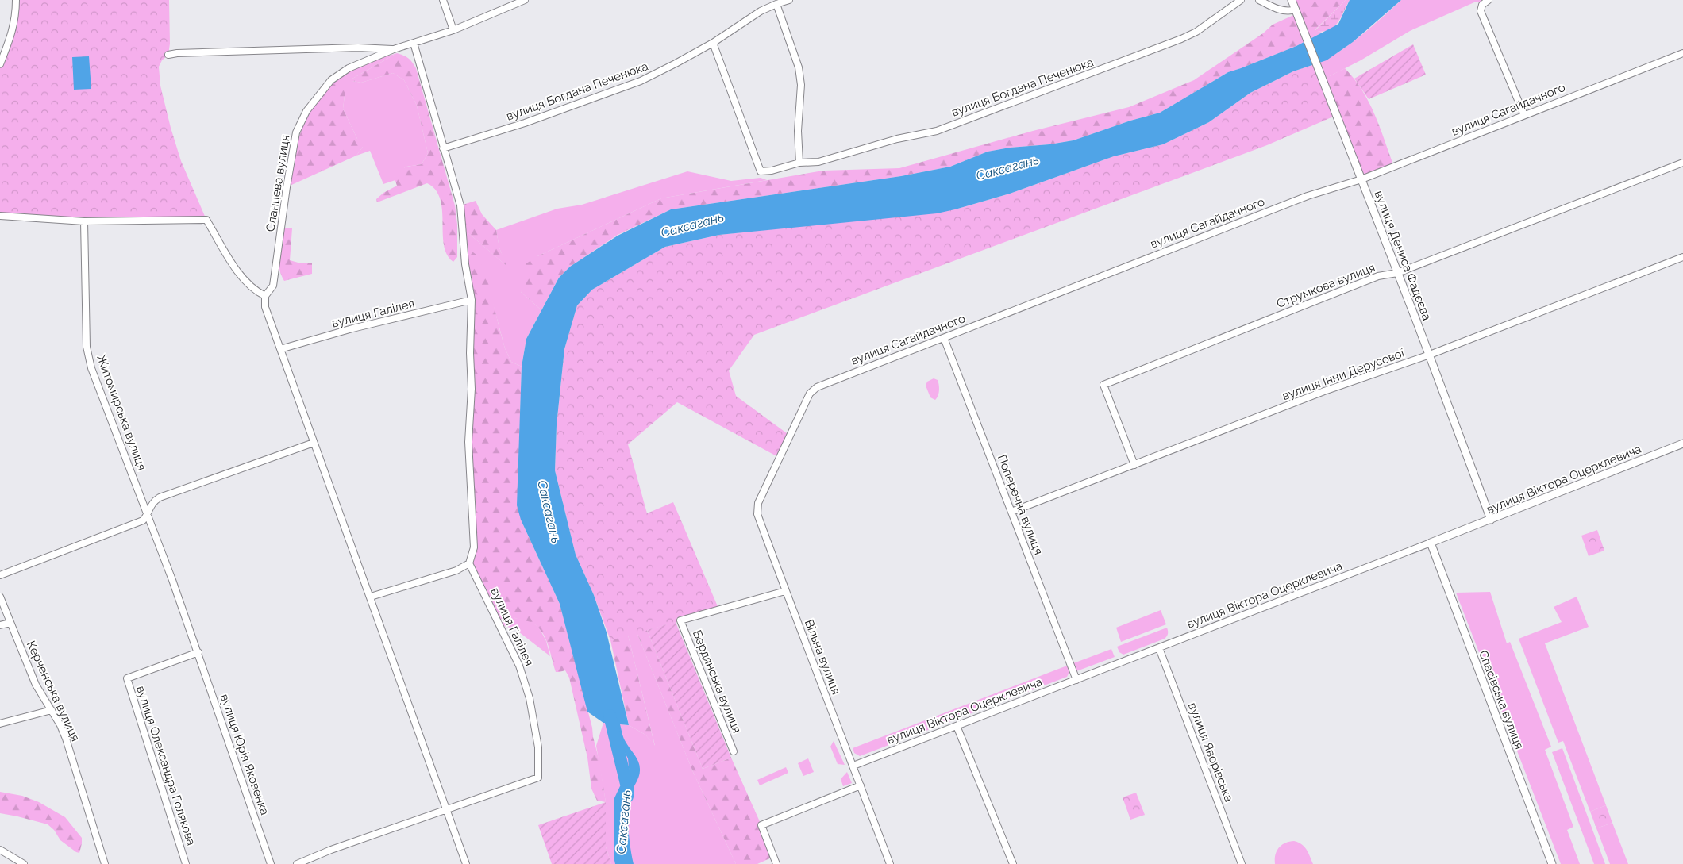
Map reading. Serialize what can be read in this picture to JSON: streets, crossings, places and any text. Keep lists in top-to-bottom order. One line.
{"streets":{"street":["вулиця Богдана Печенюка","вулиця Сагайдачного","Сланцева вулиця","вулиця Дениса Фадєєва","Струмкова вулиця","вулиця Галілея","вулиця Інни Дерусової","Житомирська вулиця","вулиця Віктора Оцерклевича","Поперечна вулиця","Вільна вулиця","Бердянська вулиця","Керченська вулиця","Спасівська вулиця","вулиця Яворівська","вулиця Юрія Яковенка","вулиця Олександра Голякова"]},"crossings":[["вулиця Сагайдачного","вулиця Дениса Фадєєва"],["вулиця Сагайдачного","Поперечна вулиця"],["вулиця Сагайдачного","Вільна вулиця"],["вулиця Дениса Фадєєва","Струмкова вулиця"],["вулиця Дениса Фадєєва","вулиця Інни Дерусової"],["вулиця Дениса Фадєєва","вулиця Віктора Оцерклевича"],["Струмкова вулиця","вулиця Інни Дерусової"],["вулиця Інни Дерусової","Поперечна вулиця"],["Житомирська вулиця","вулиця Юрія Яковенка"],["Житомирська вулиця","вулиця Олександра Голякова"],["вулиця Віктора Оцерклевича","Поперечна вулиця"],["вулиця Віктора Оцерклевича","Вільна вулиця"],["вулиця Віктора Оцерклевича","Спасівська вулиця"],["вулиця Віктора Оцерклевича","вулиця Яворівська"],["Вільна вулиця","Бердянська вулиця"],["вулиця Юрія Яковенка","вулиця Олександра Голякова"]],"water":["Саксагань"]}
